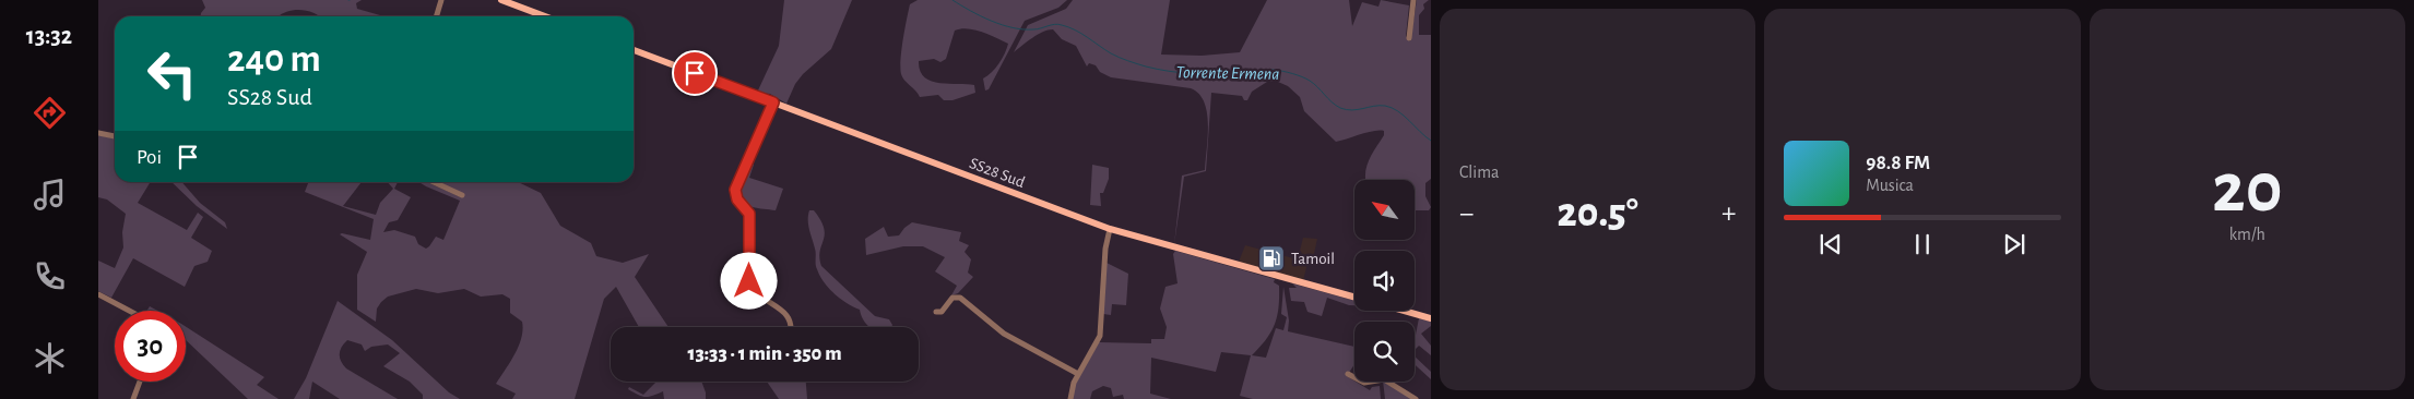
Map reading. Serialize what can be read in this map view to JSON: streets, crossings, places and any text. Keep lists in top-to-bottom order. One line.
{"streets":{"main road":["SS28 Sud"]},"water":["Torrente Ermena"],"places":{"fuel station":["Tamoil"]},"north":"top left","page":{"tabs":"13:32","tile":["Clima",["20","km/h"]],"turn":["240 m","SS28 Sud"],"then":"Poi","song":["98.8 FM","Musica"],"heat":["−","20.5°","+"],"limit":"30","trip":"13:33 · 1 min · 350 m"}}
